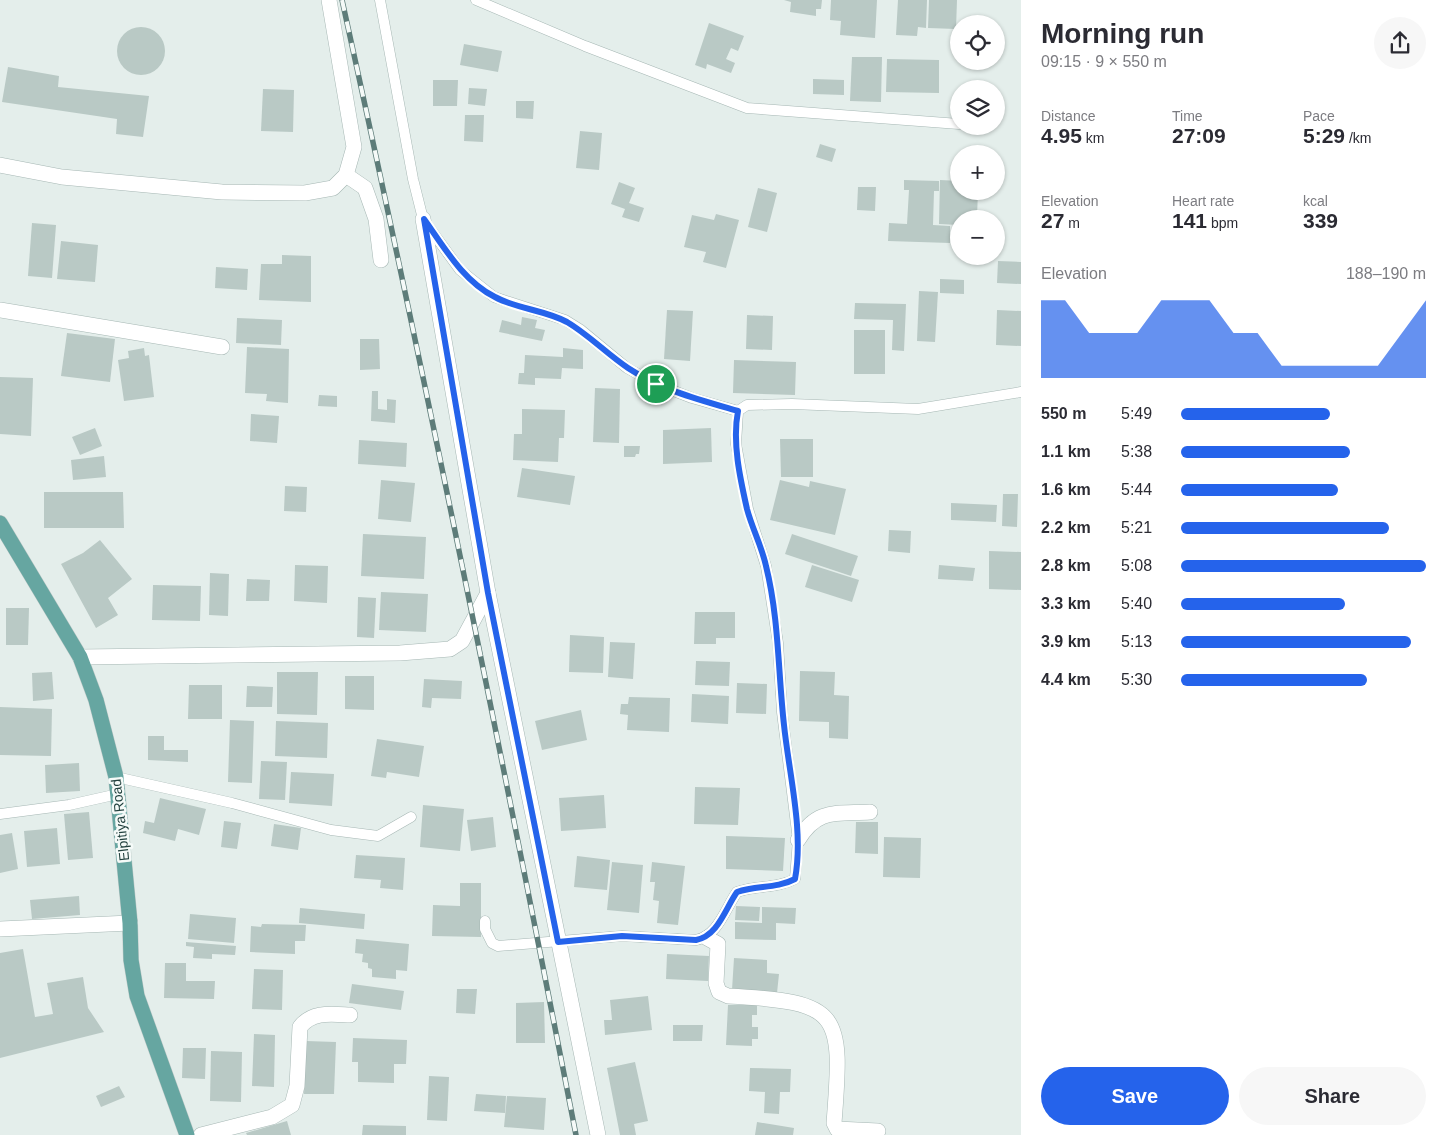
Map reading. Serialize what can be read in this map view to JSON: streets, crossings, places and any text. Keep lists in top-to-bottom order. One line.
{"streets":{"main road":["Elpitiya Road"]},"page":{"heading":["Morning run","09:15 · 9 × 550 m"],"map_buttons":["+","−"],"stats":[["Distance","4.95 km"],["Time","27:09"],["Pace","5:29 /km"],["Elevation","27 m"],["Heart rate","141 bpm"],["kcal","339"]],"chart":["Elevation","188–190 m"],"list":[{"name":"550 m","note":"5:49"},{"name":"1.1 km","note":"5:38"},{"name":"1.6 km","note":"5:44"},{"name":"2.2 km","note":"5:21"},{"name":"2.8 km","note":"5:08"},{"name":"3.3 km","note":"5:40"},{"name":"3.9 km","note":"5:13"},{"name":"4.4 km","note":"5:30"}],"buttons":["Save","Share"]}}
